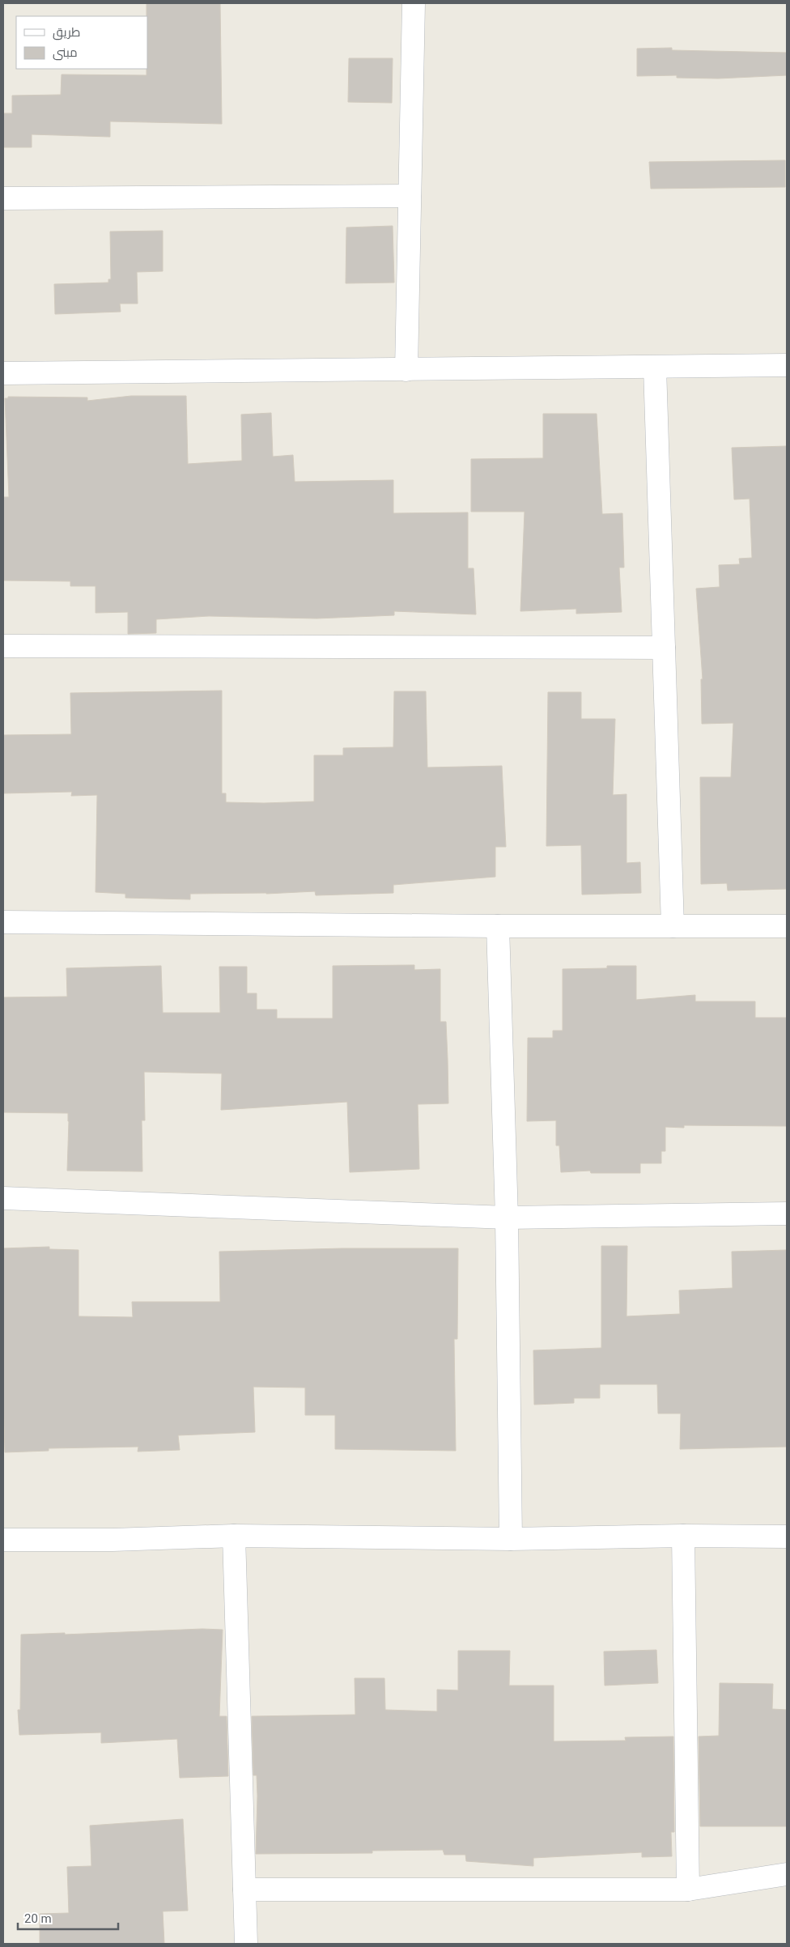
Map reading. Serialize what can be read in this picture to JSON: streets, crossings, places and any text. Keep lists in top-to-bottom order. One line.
{"legend":["طريق","مبنى"],"scale_bar":"20 m"}
